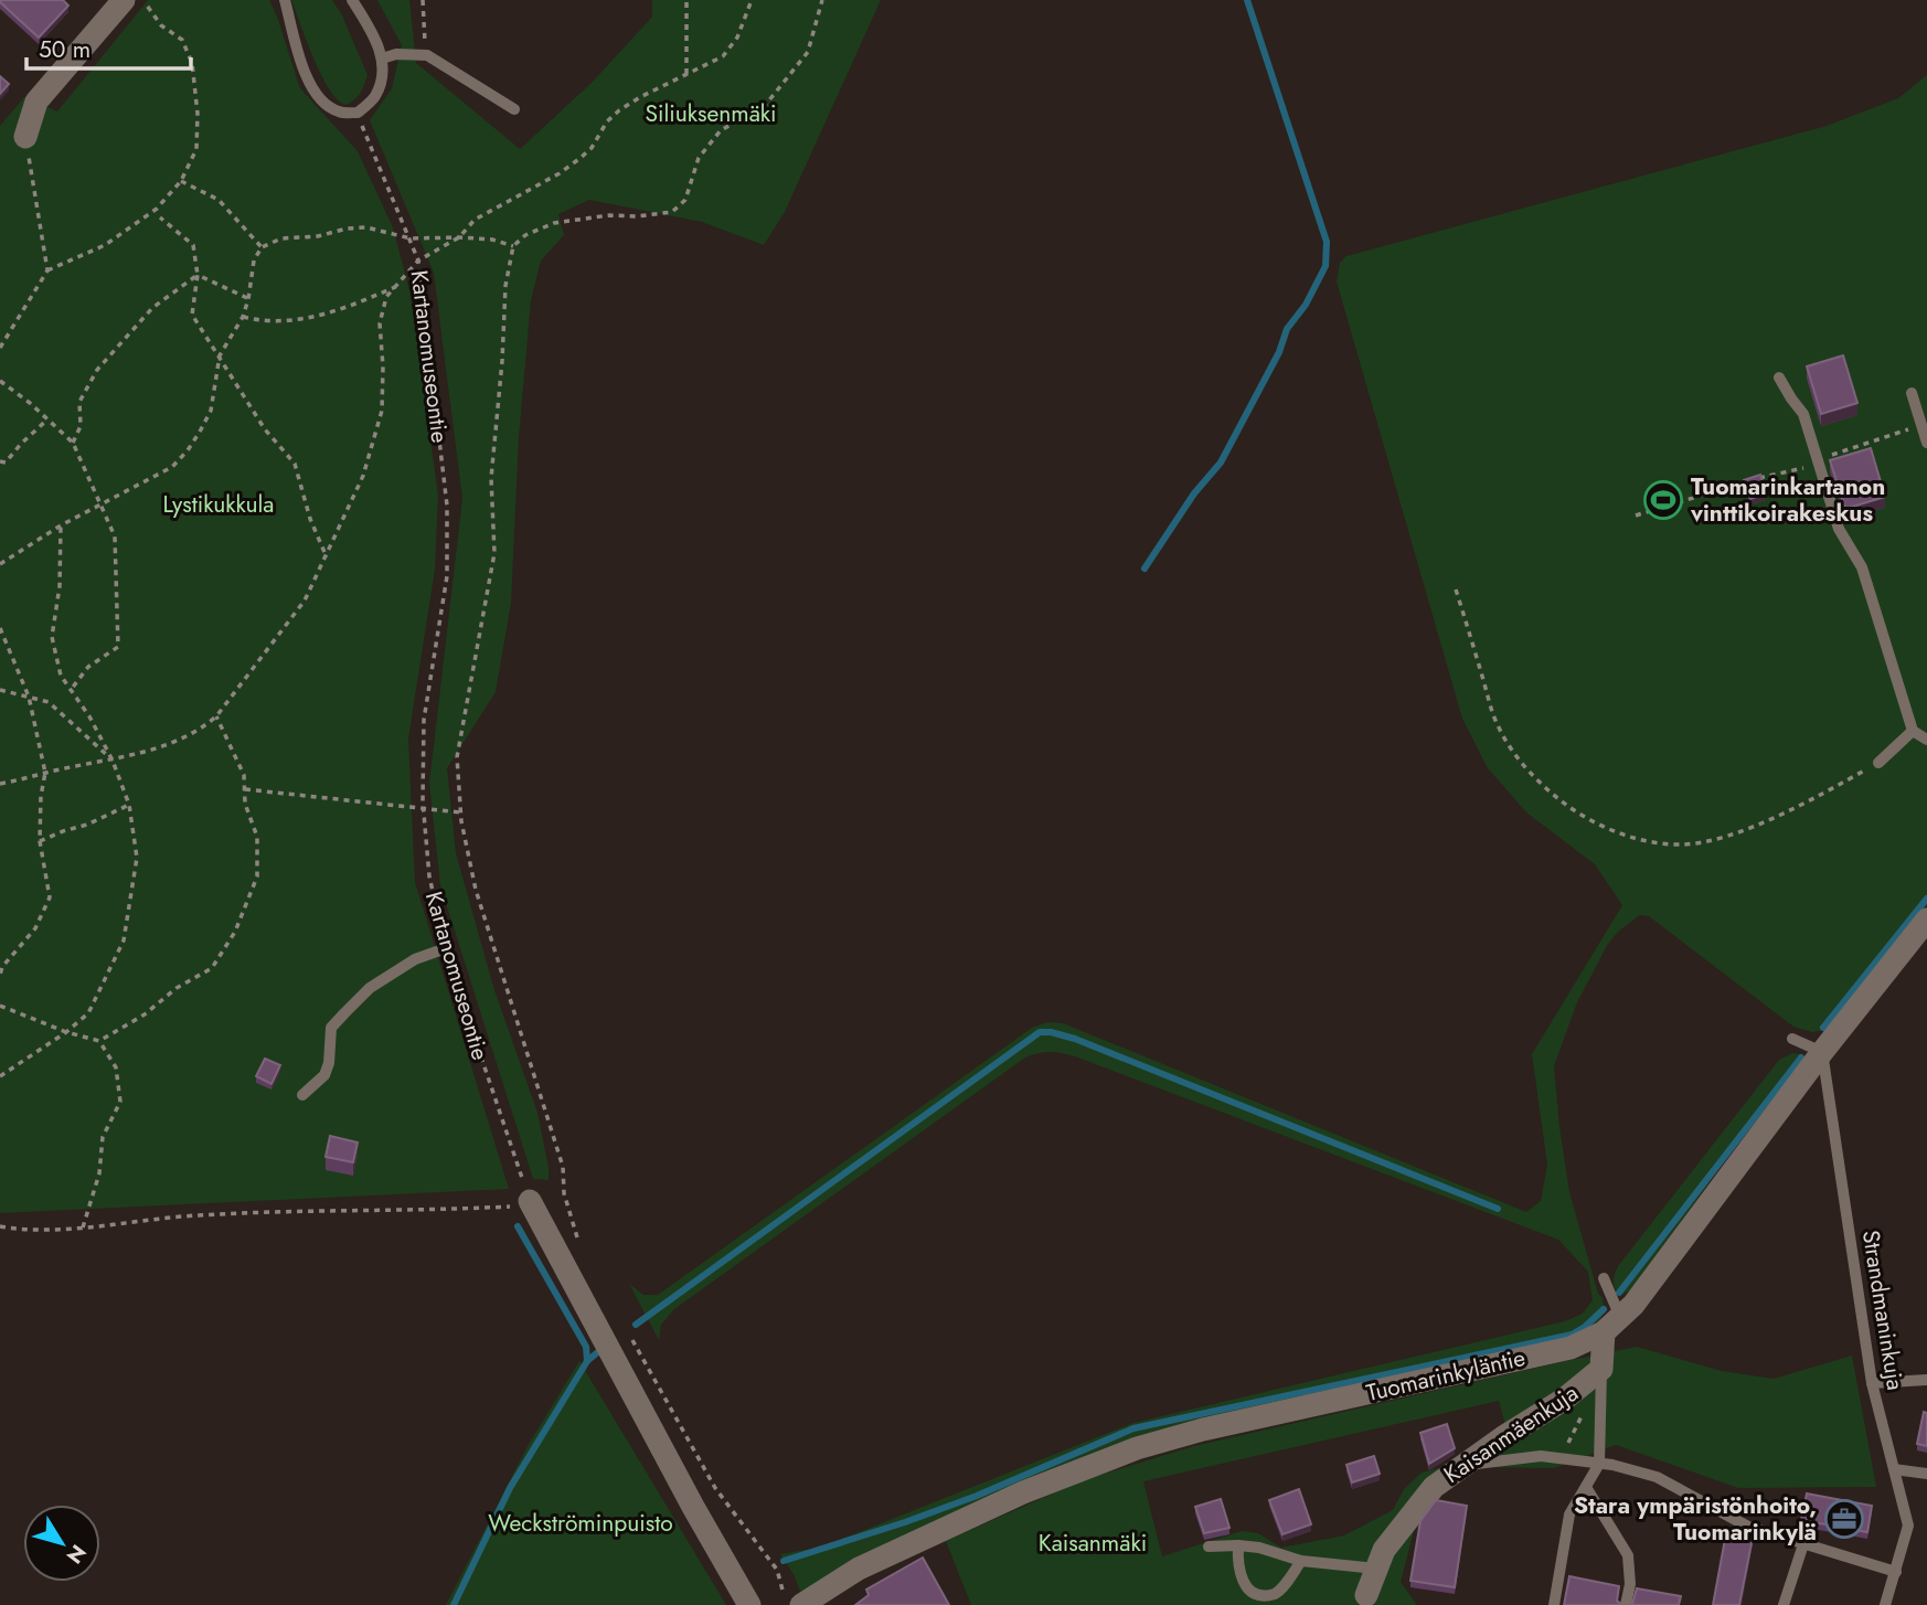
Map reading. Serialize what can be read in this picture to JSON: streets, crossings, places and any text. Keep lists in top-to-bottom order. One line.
{"streets":{"street":["Tuomarinkyläntie","Kaisanmäenkuja"],"lane":["Strandmaninkuja"],"path":["Kartanomuseontie"]},"crossings":[["Strandmaninkuja","Tuomarinkyläntie"],["Tuomarinkyläntie","Kaisanmäenkuja"]],"parks":["Siliuksenmäki","Lystikukkula","Weckströminpuisto","Kaisanmäki"],"places":{"sports":["Tuomarinkartanon vinttikoirakeskus"],"office":["Stara ympäristönhoito, Tuomarinkylä"]},"scale_bar":"50 m","north":"bottom right"}
